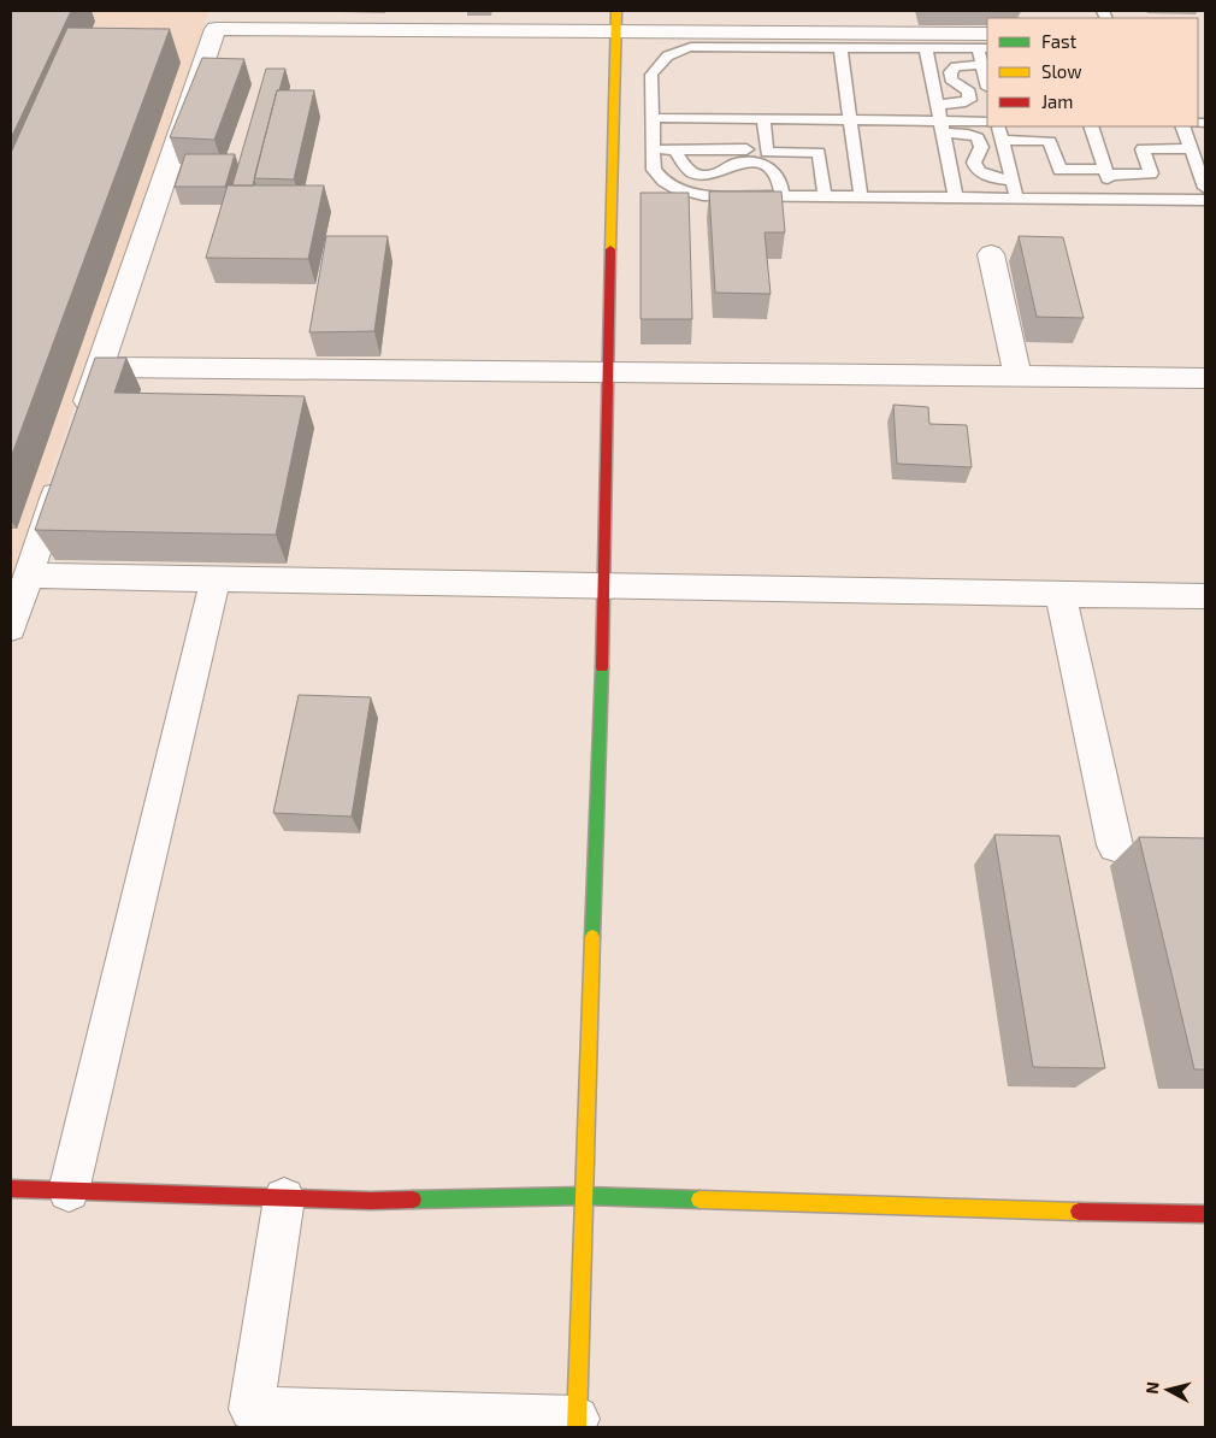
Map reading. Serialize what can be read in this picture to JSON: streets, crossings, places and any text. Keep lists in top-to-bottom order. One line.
{"legend":["Fast","Slow","Jam"],"north":"left"}
